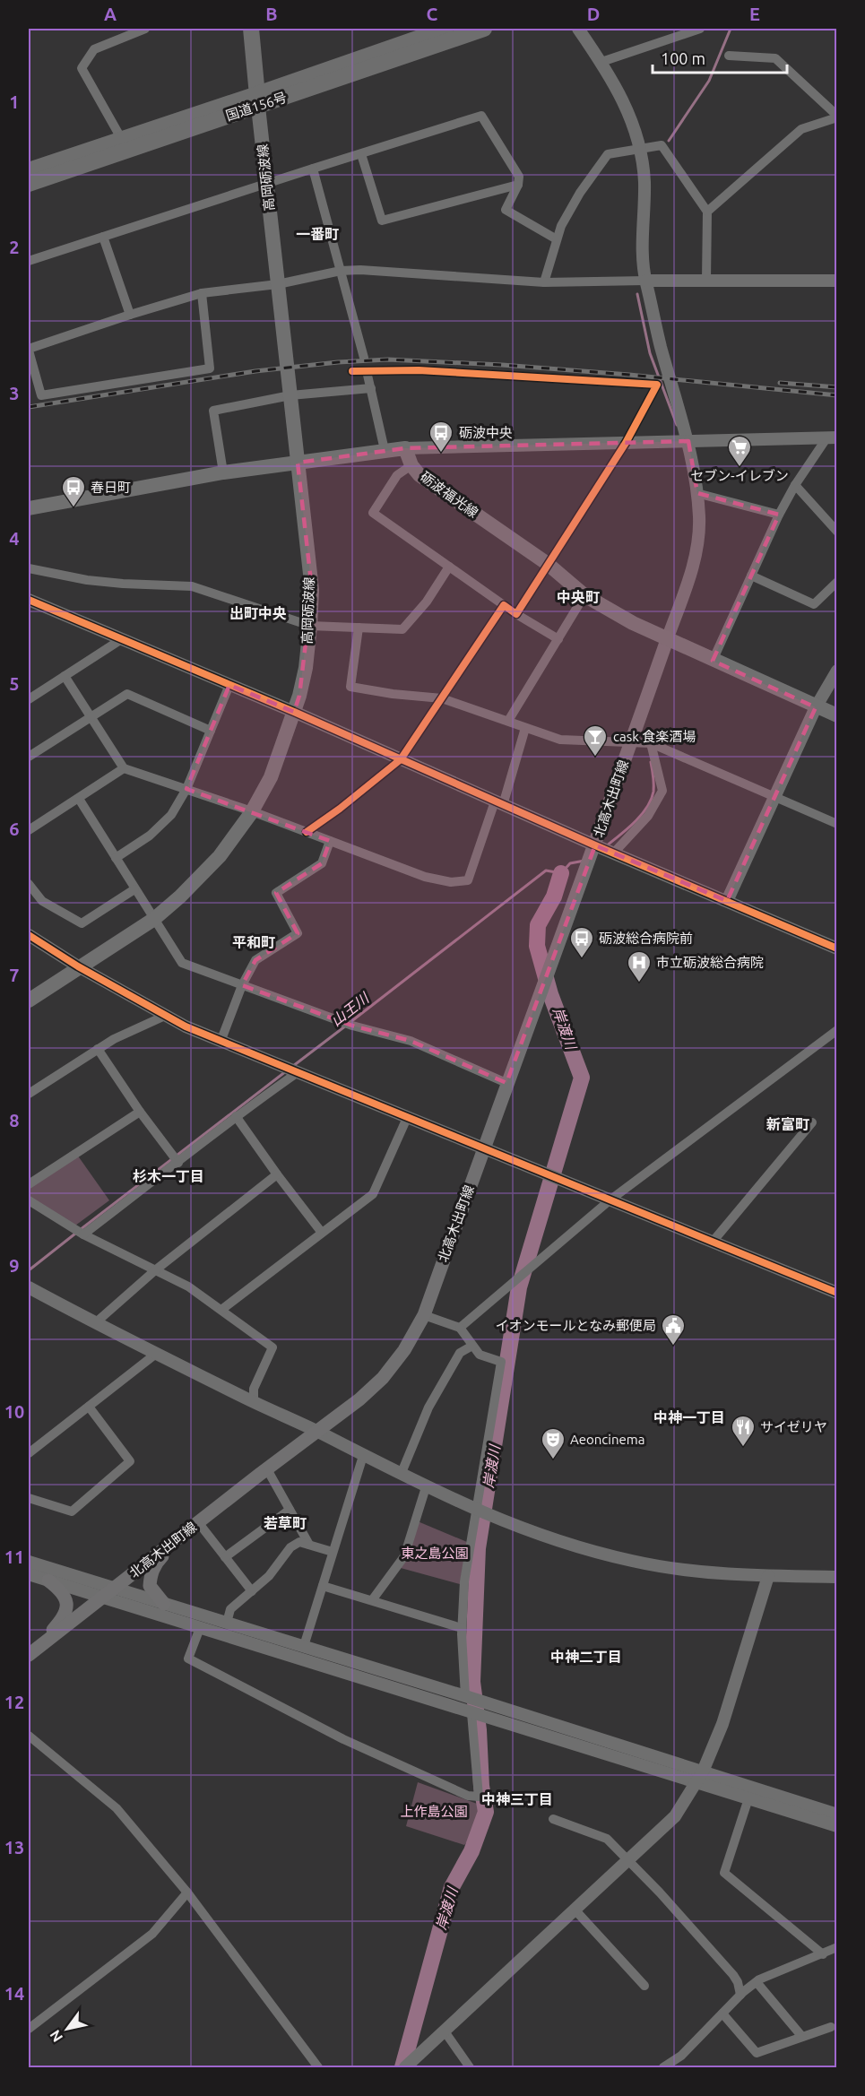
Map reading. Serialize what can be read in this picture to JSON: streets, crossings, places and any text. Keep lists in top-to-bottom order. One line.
{"streets":{"highway":["国道156号"],"main road":["高岡砺波線","砺波福光線","北高木出町線"]},"crossings":[["国道156号","高岡砺波線"],["砺波福光線","北高木出町線"]],"districts":["一番町","中央町","出町中央","平和町","新富町","杉木一丁目","中神一丁目","若草町","中神二丁目","中神三丁目"],"water":["山王川","岸渡川"],"parks":["東之島公園","上作島公園"],"places":{"bus stop":["砺波中央","春日町","砺波総合病院前"],"supermarket":["セブン-イレブン"],"bar":["cask 食楽酒場"],"hospital":["市立砺波総合病院"],"public building":["イオンモールとなみ郵便局"],"restaurant":["サイゼリヤ"],"theatre":["Aeoncinema"]},"scale_bar":"100 m","north":"bottom left","grid":{"columns":["A","B","C","D","E"],"rows":["1","2","3","4","5","6","7","8","9","10","11","12","13","14"]}}
